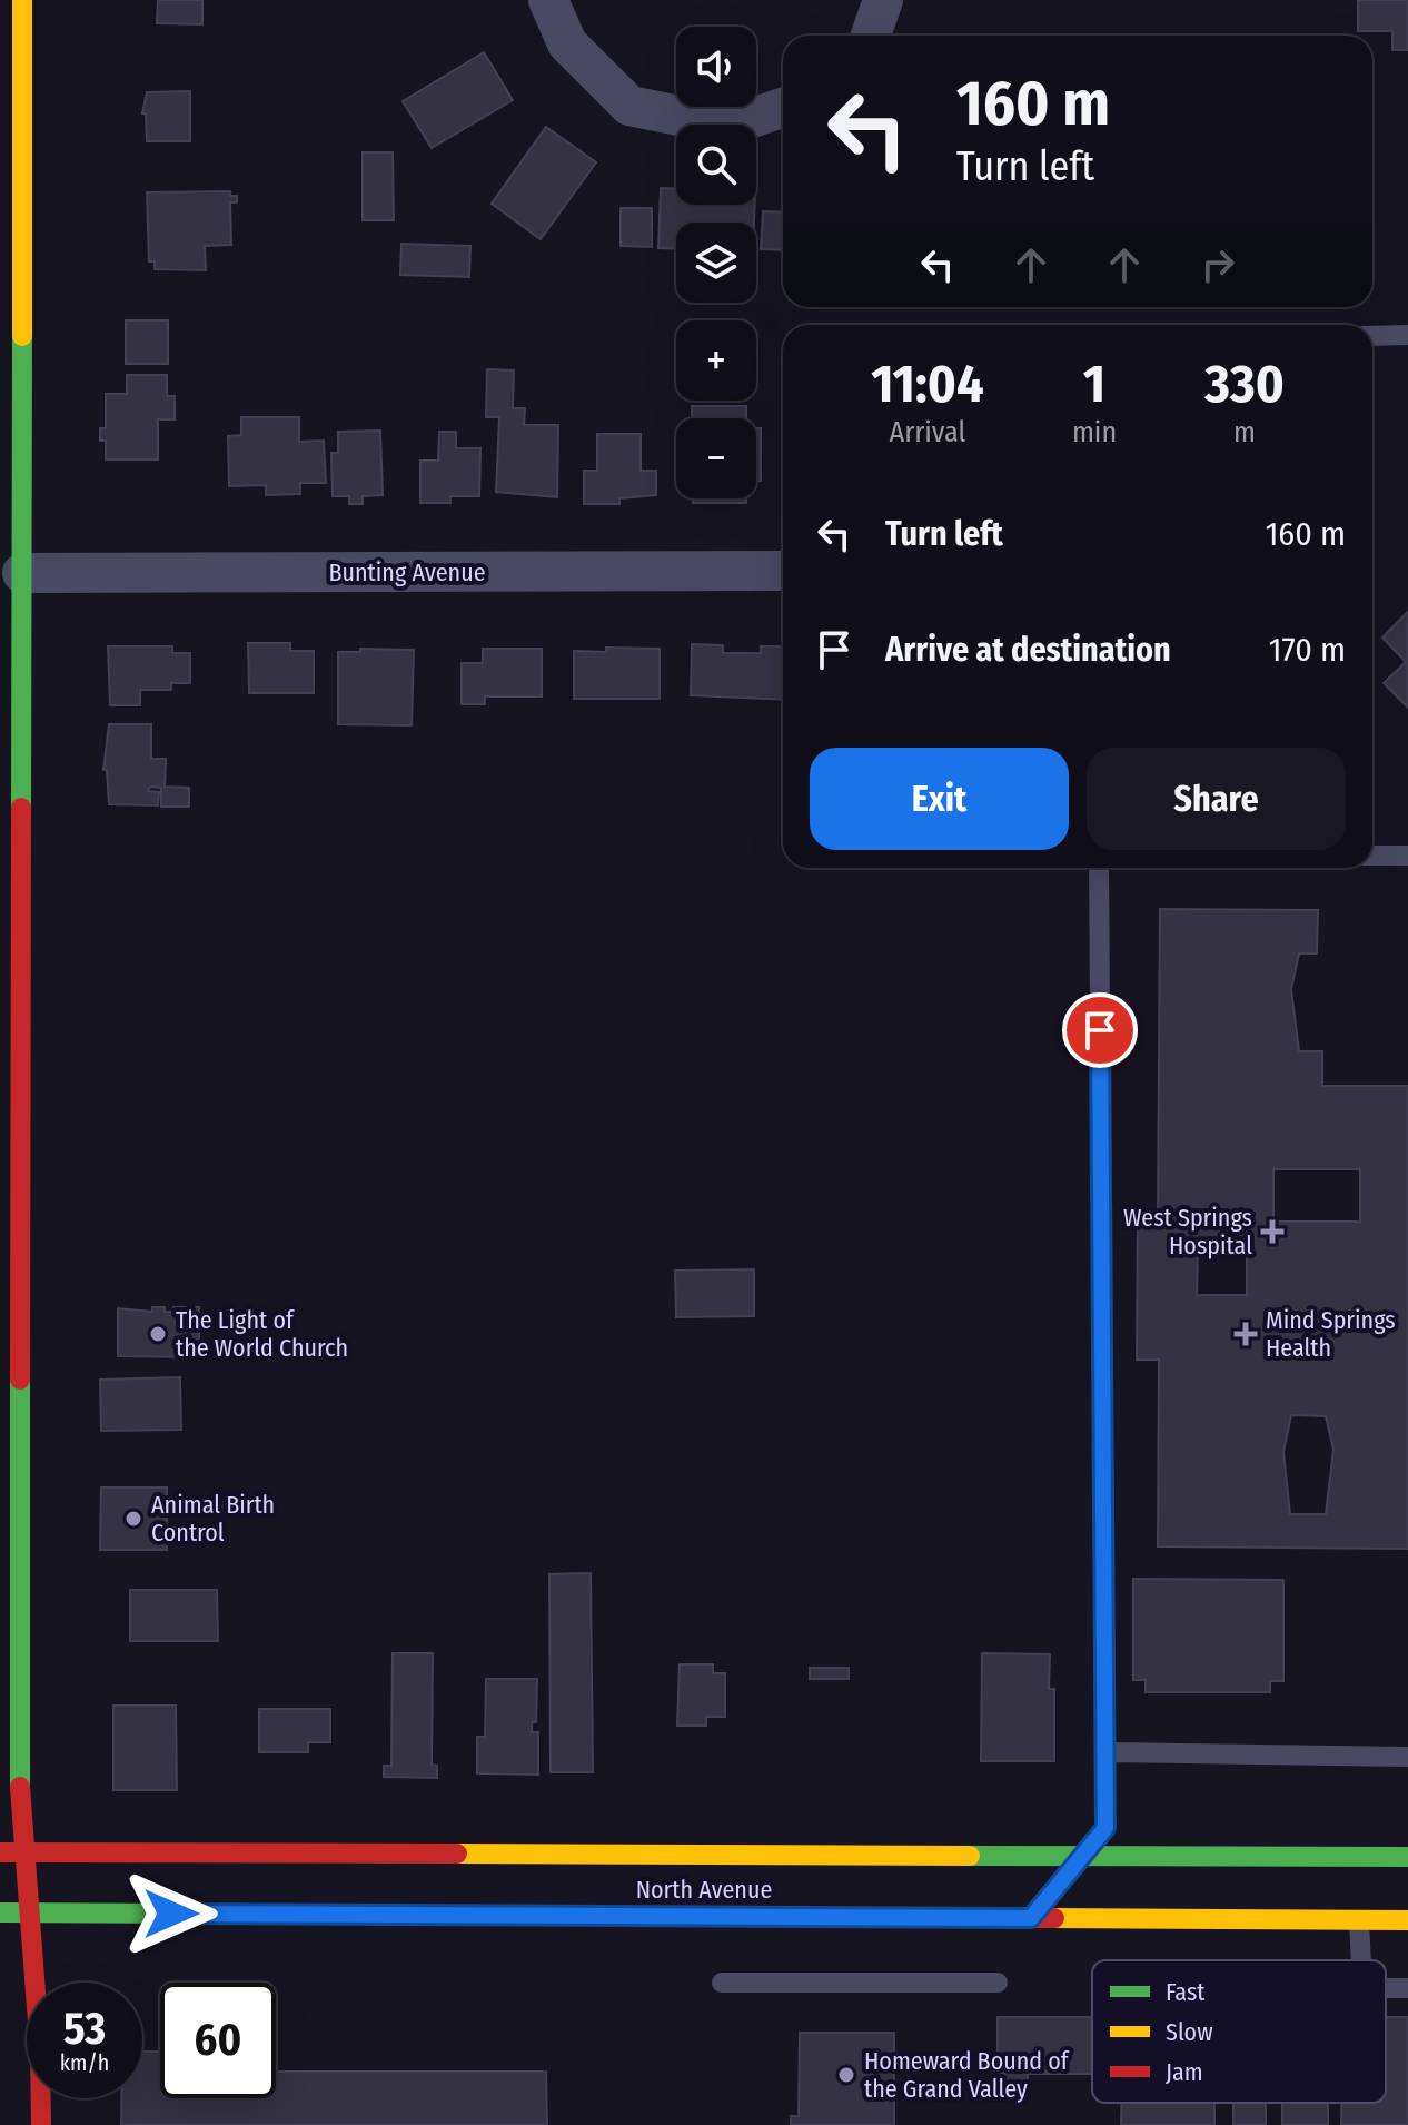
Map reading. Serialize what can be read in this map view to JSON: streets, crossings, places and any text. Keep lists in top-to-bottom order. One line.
{"streets":{"main road":["North Avenue"],"street":["Bunting Avenue"]},"places":{"health":["West Springs Hospital","Mind Springs Health"],"other":["The Light of the World Church","Animal Birth Control","Homeward Bound of the Grand Valley"]},"legend":["Fast","Slow","Jam"],"page":{"map_buttons":["+","−"],"turn":["160 m","Turn left"],"eta":["11:04","Arrival","1","min","330","m"],"list":[{"name":"Turn left","value":"160 m"},{"name":"Arrive at destination","value":"170 m"}],"buttons":["Exit","Share"],"speed":"53 km/h","limit":"60"}}
